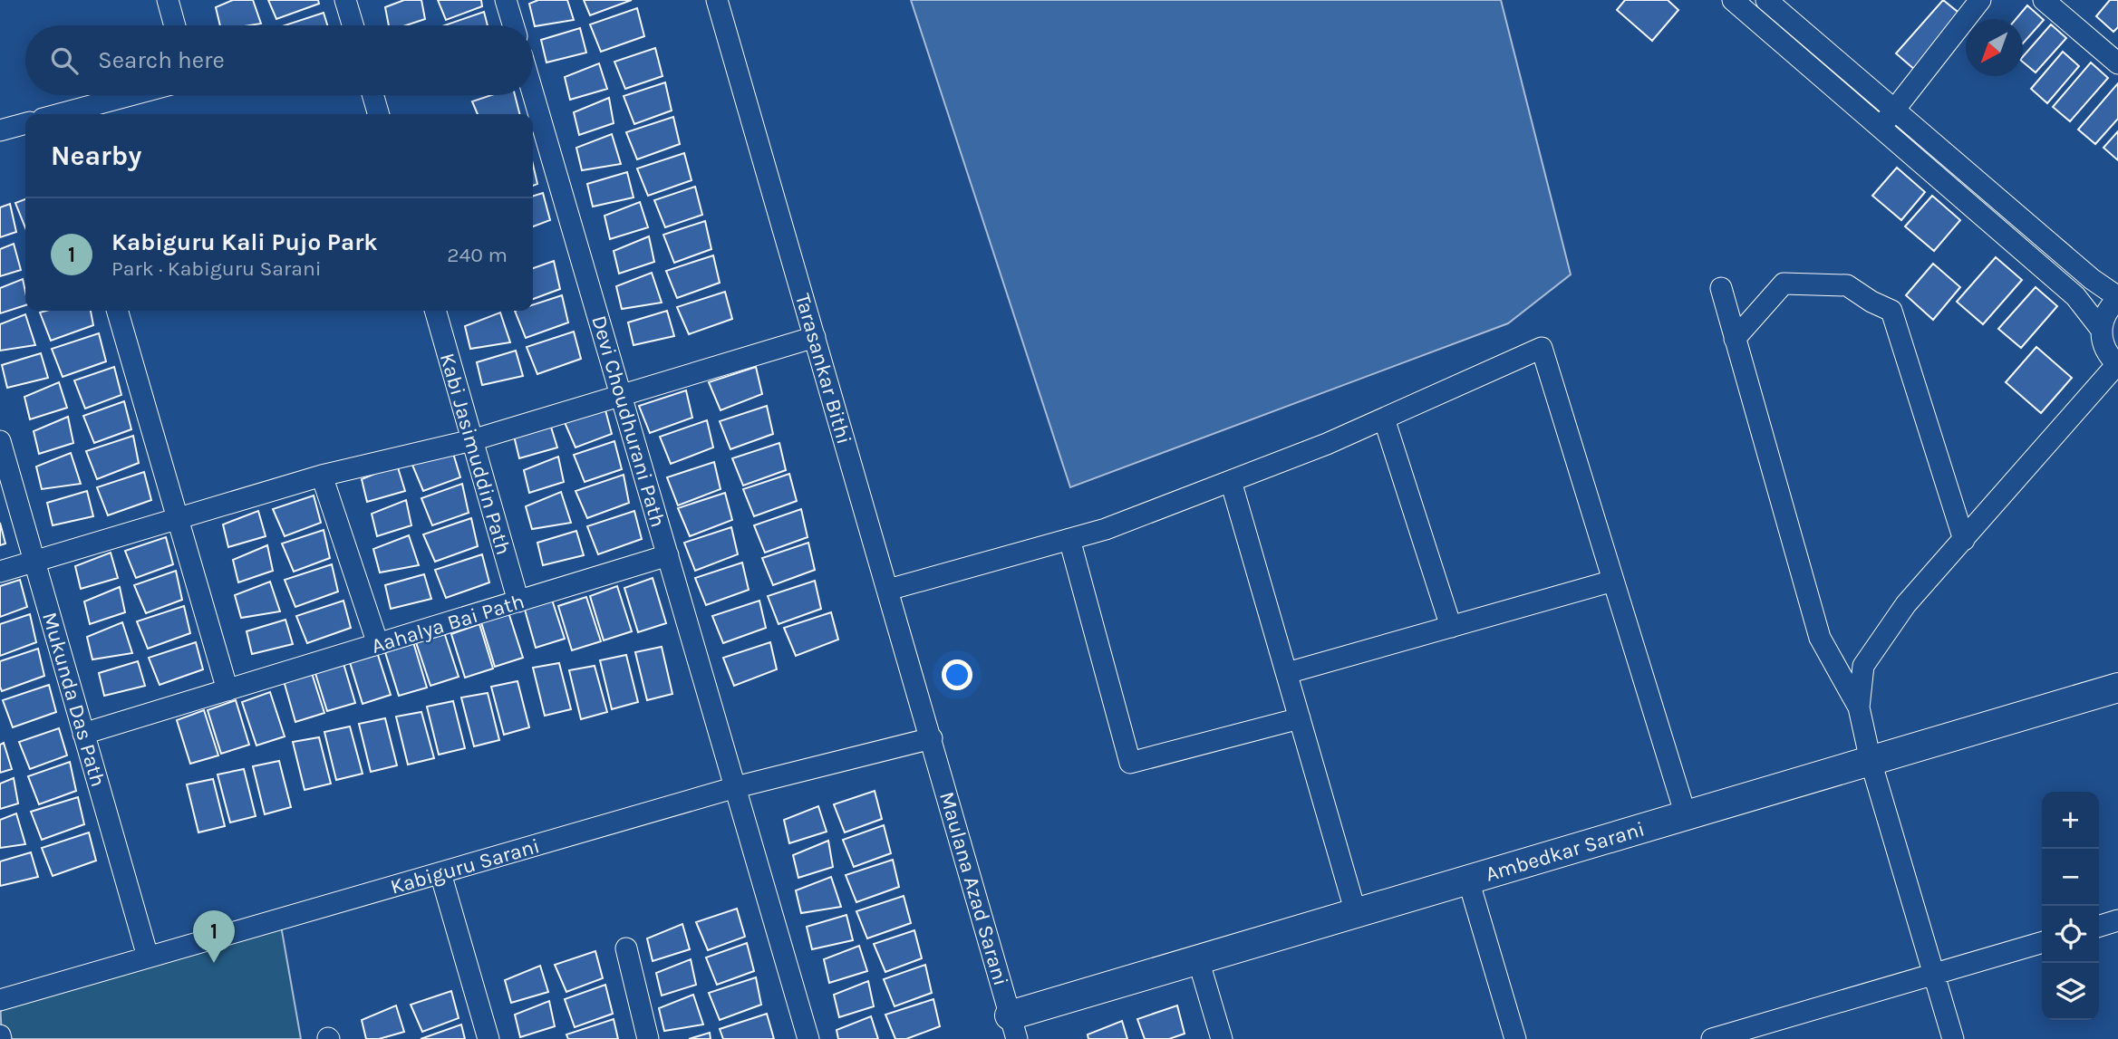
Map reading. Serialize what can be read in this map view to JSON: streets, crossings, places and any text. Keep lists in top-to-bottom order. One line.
{"streets":{"street":["Tarasankar Bithi","Devi Choudhurani Path","Kabi Jasimuddin Path","Aahalya Bai Path","Mukunda Das Path","Ambedkar Sarani","Kabiguru Sarani","Maulana Azad Sarani"]},"crossings":[["Tarasankar Bithi","Kabiguru Sarani"],["Tarasankar Bithi","Maulana Azad Sarani"],["Devi Choudhurani Path","Aahalya Bai Path"],["Devi Choudhurani Path","Kabiguru Sarani"],["Kabi Jasimuddin Path","Aahalya Bai Path"],["Aahalya Bai Path","Mukunda Das Path"],["Mukunda Das Path","Kabiguru Sarani"],["Ambedkar Sarani","Maulana Azad Sarani"],["Kabiguru Sarani","Maulana Azad Sarani"]],"north":"bottom left","page":{"search":"Search here","heading":"Nearby","list":[{"mark":"1","name":"Kabiguru Kali Pujo Park","note":"Park · Kabiguru Sarani","value":"240 m"}],"map_buttons":["+","−"],"pins":"1"}}
